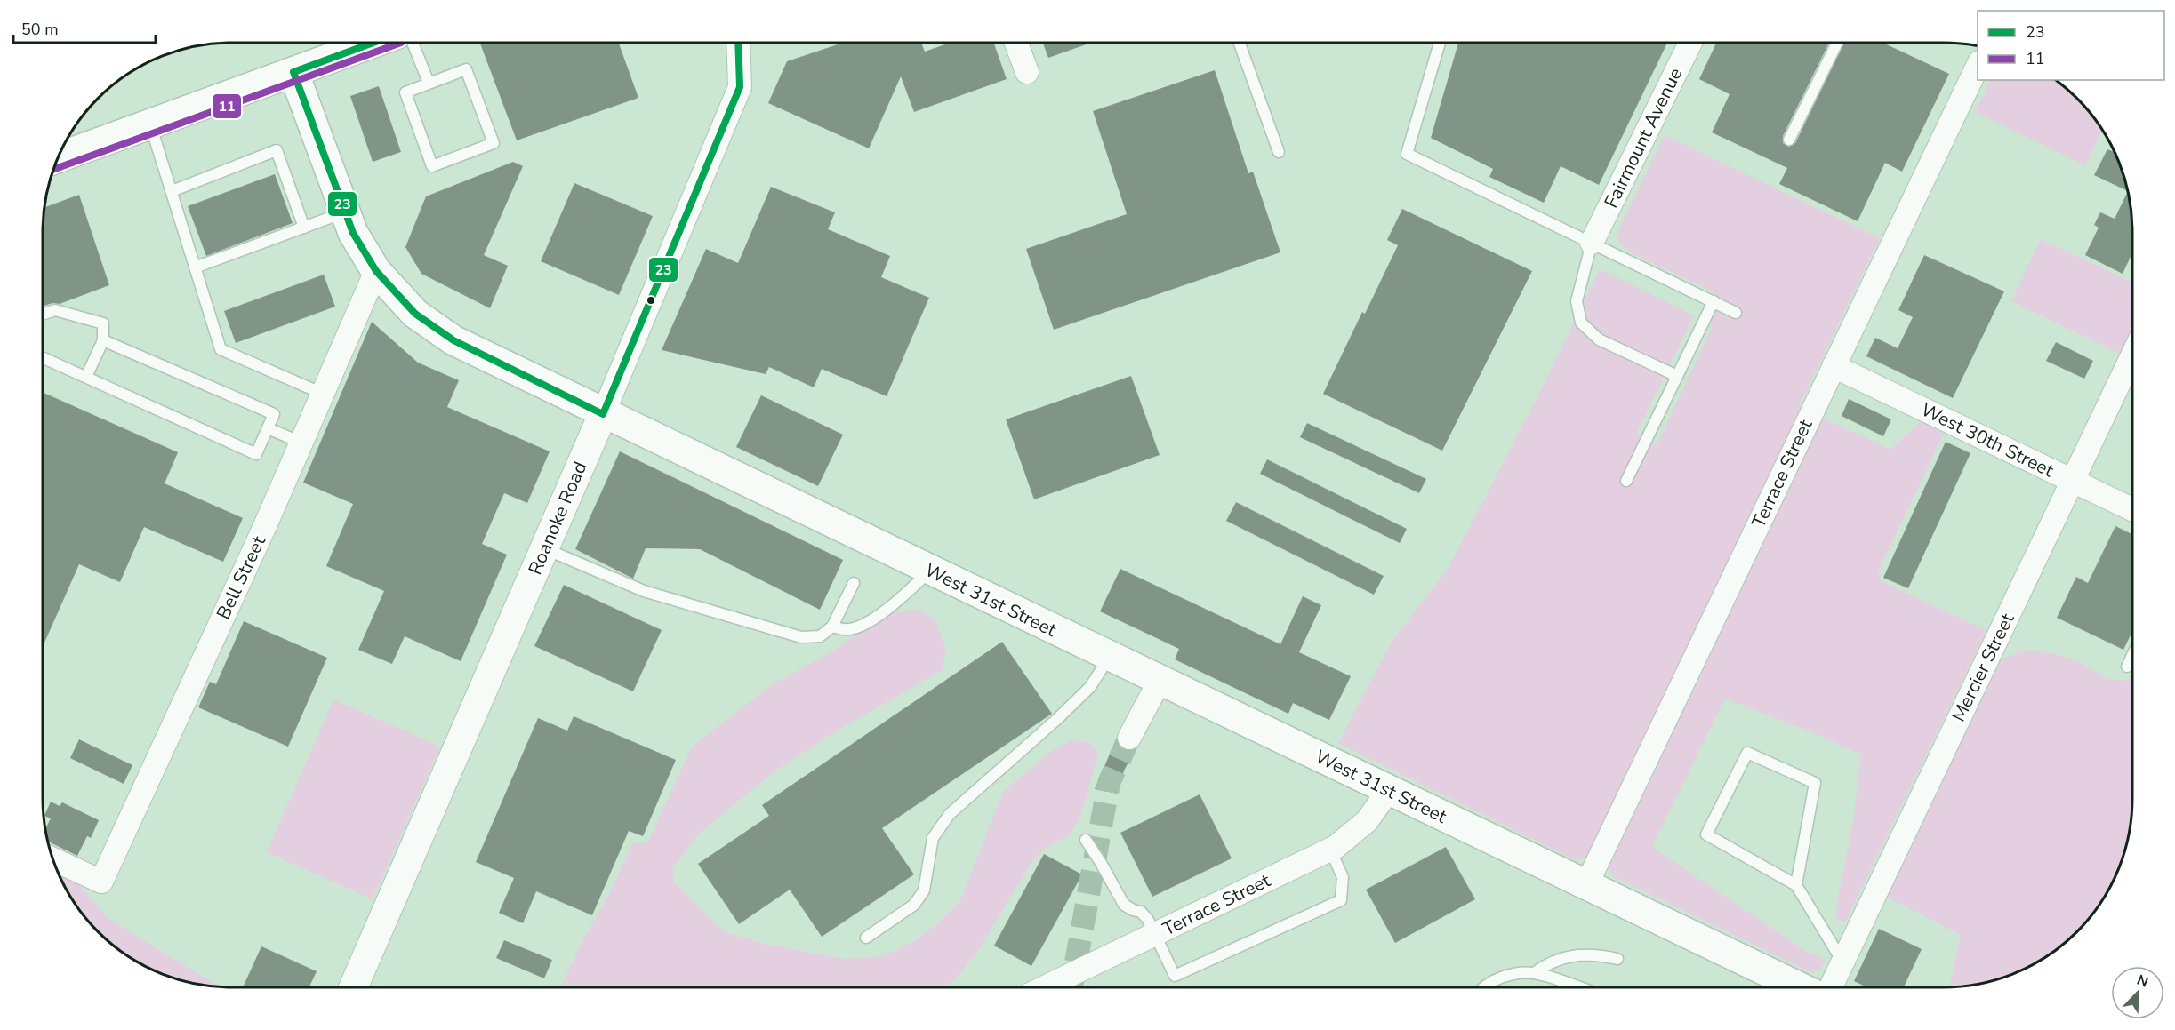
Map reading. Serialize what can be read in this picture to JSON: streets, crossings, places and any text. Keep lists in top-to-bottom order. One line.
{"streets":{"main road":["West 31st Street"],"street":["Fairmount Avenue","West 30th Street","Terrace Street","Roanoke Road","Bell Street","Mercier Street"]},"crossings":[["West 30th Street","Terrace Street"],["West 30th Street","Mercier Street"],["Terrace Street","West 31st Street"],["Roanoke Road","West 31st Street"],["Bell Street","West 31st Street"]],"lines":["transit line 23","transit line 11"],"legend":["23","11"],"scale_bar":"50 m","north":"top right"}
